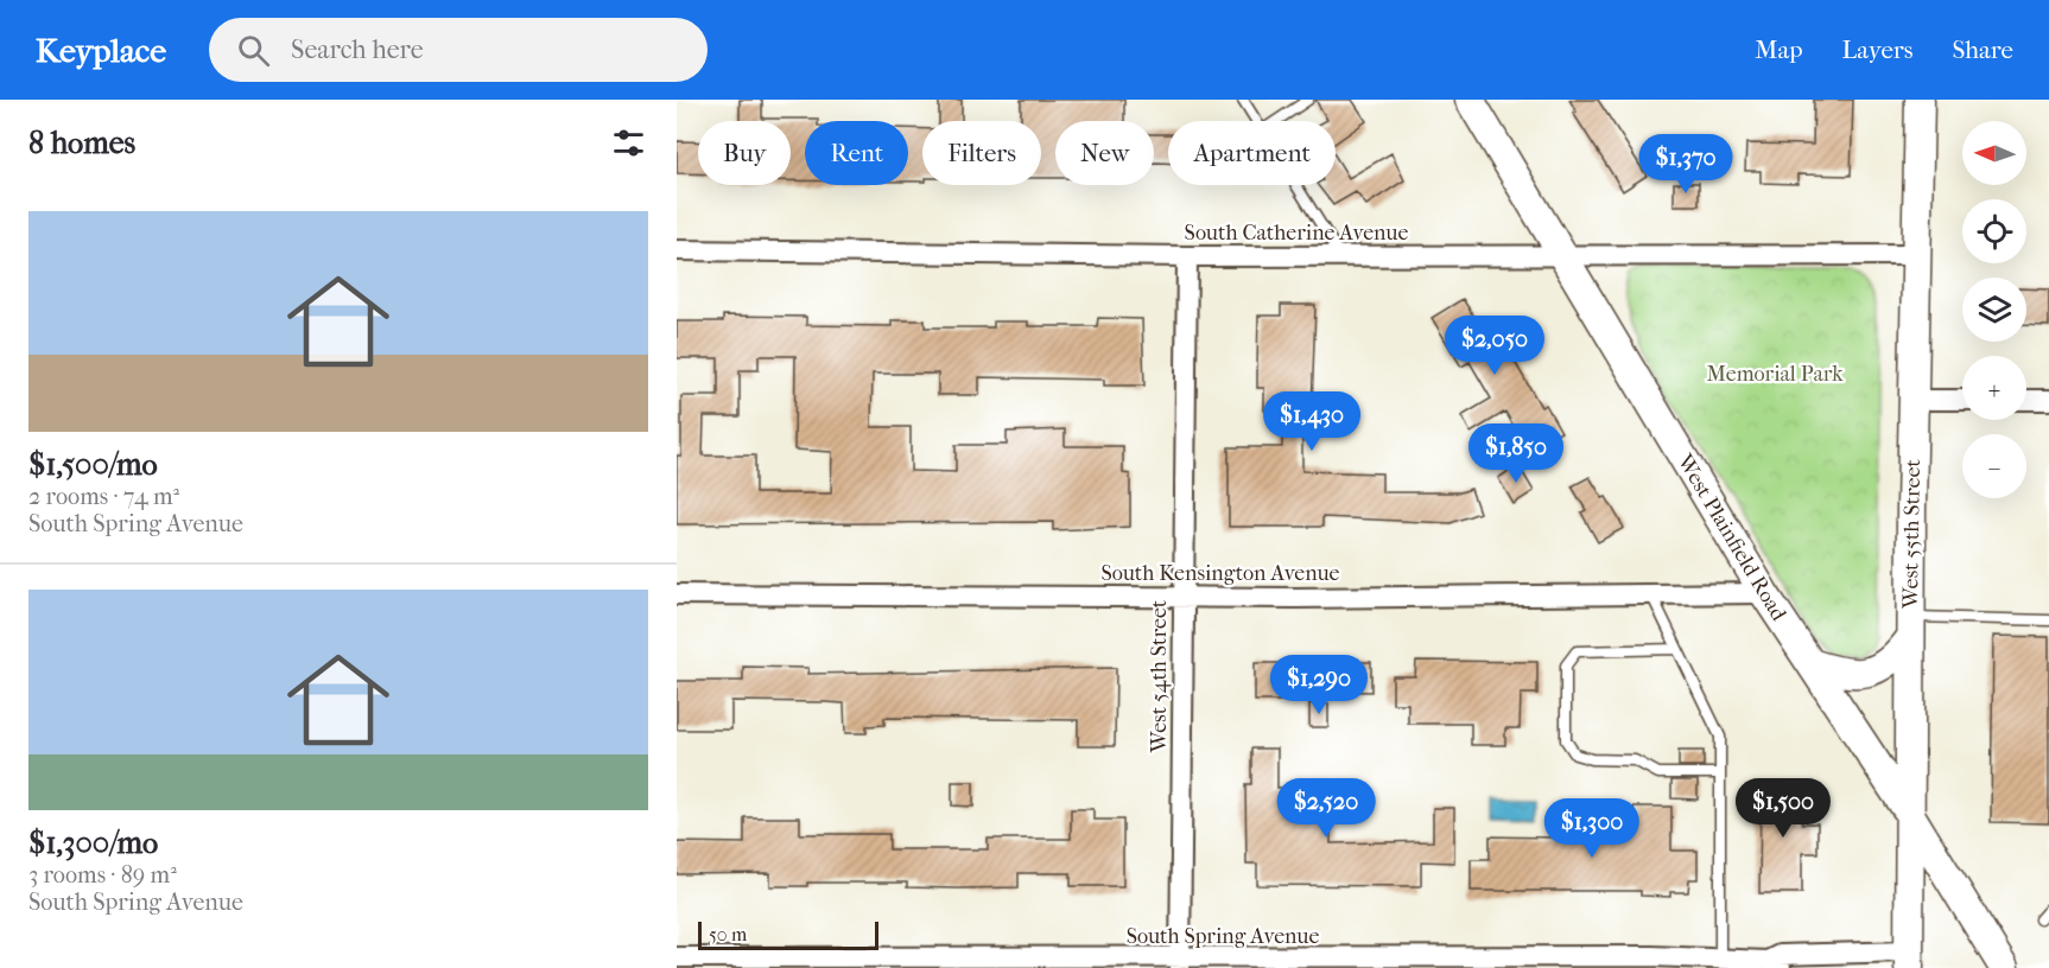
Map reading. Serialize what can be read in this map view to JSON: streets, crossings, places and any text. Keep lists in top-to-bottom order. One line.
{"streets":{"main road":["West 55th Street","West Plainfield Road"],"street":["South Catherine Avenue","South Kensington Avenue","West 54th Street","South Spring Avenue"]},"crossings":[["South Catherine Avenue","West 55th Street"],["South Catherine Avenue","West Plainfield Road"],["South Catherine Avenue","West 54th Street"],["West 55th Street","West Plainfield Road"],["West 55th Street","South Spring Avenue"],["West Plainfield Road","South Kensington Avenue"],["South Kensington Avenue","West 54th Street"],["West 54th Street","South Spring Avenue"]],"parks":["Memorial Park"],"scale_bar":"50 m","north":"left","page":{"header":"Keyplace","search":"Search here","nav":["Map","Layers","Share"],"heading":"8 homes","map_buttons":["+","−"],"chip":["Buy","Rent","Filters","New","Apartment"],"price":["$1,370","$2,050","$1,430","$1,850","$1,290","$2,520","$1,500","$1,300"],"list":[{"name":"$1,500/mo","note":"2 rooms · 74 m² · South Spring Avenue"},{"name":"$1,300/mo","note":"3 rooms · 89 m² · South Spring Avenue"}],"scale":"50 m"}}
